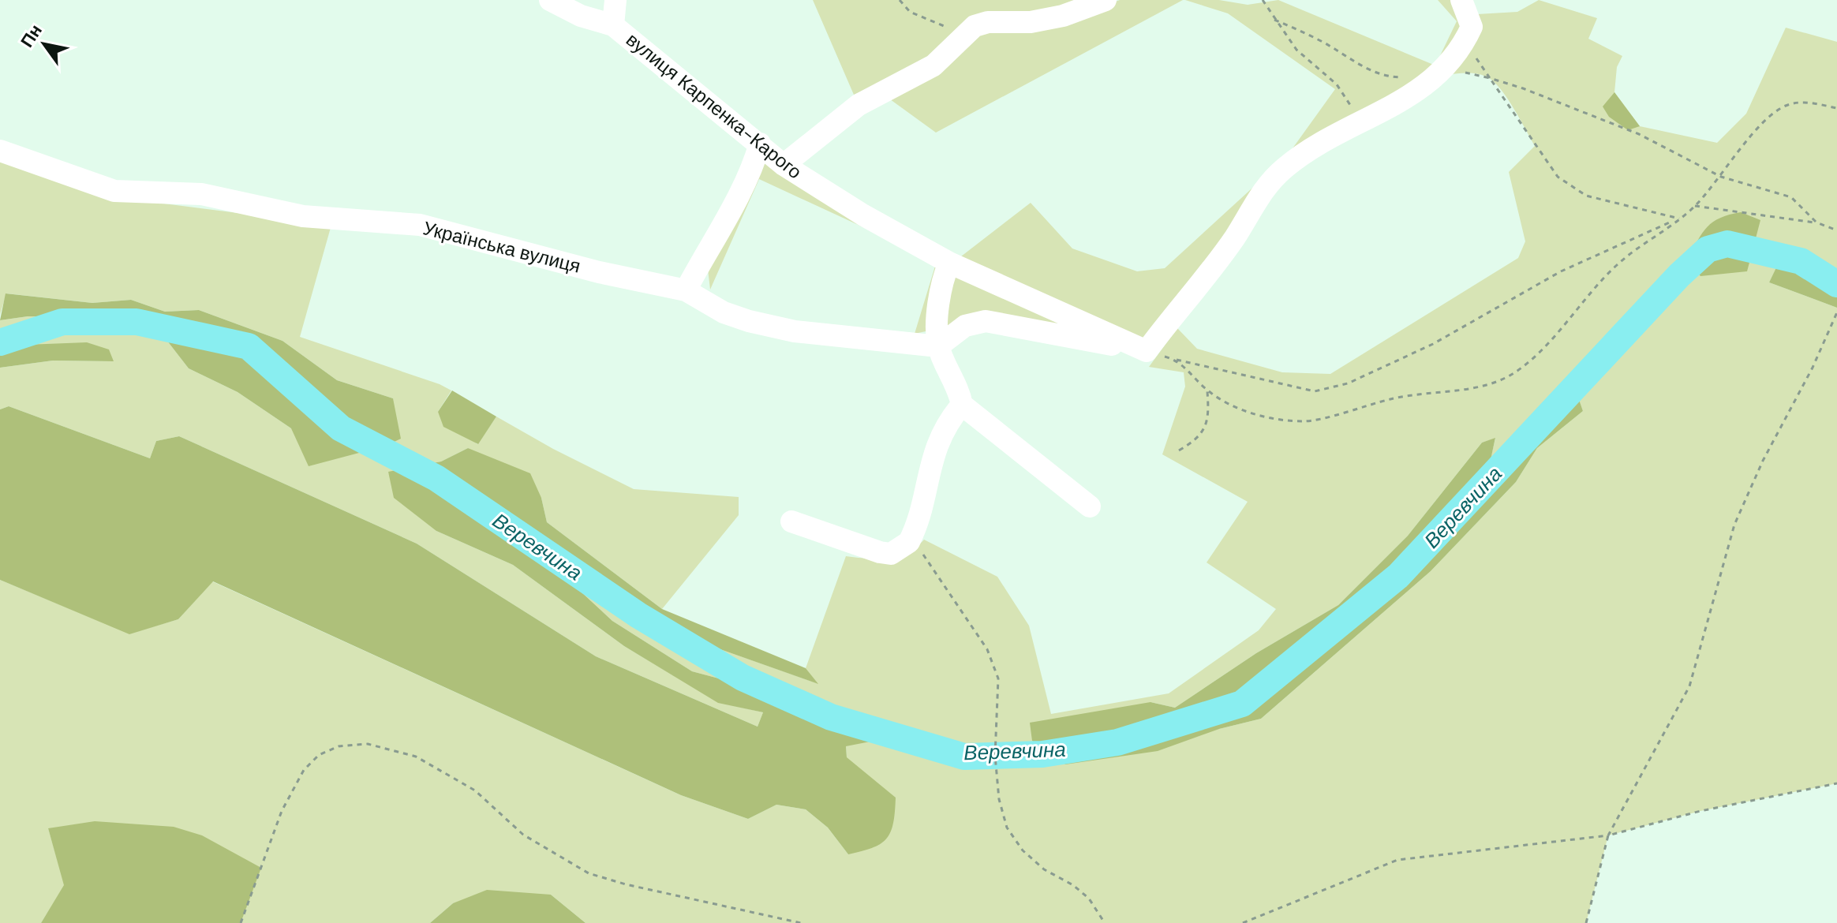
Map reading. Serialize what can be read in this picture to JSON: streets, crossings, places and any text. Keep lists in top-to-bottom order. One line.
{"streets":{"street":["вулиця Карпенка-Карого","Українська вулиця"]},"water":["Веревчина"],"north":"top left"}
